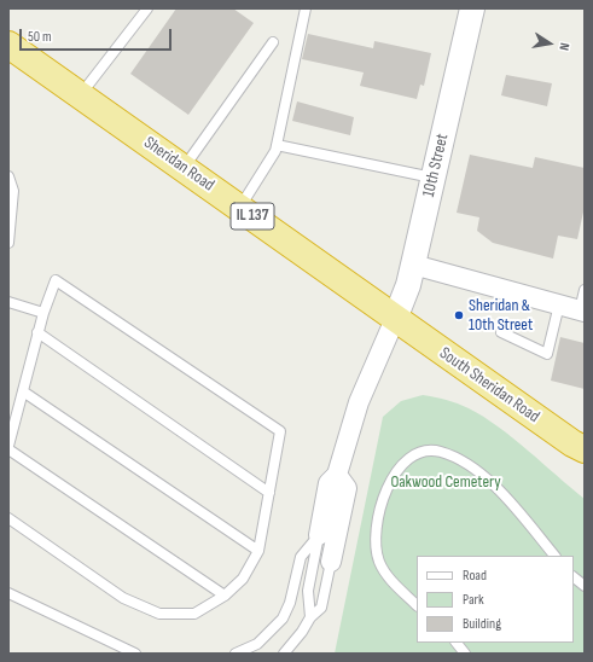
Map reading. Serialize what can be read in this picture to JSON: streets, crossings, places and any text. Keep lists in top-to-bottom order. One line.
{"streets":{"highway":["Sheridan Road","IL 137","South Sheridan Road"],"street":["10th Street"]},"crossings":[["Sheridan Road","10th Street"],["Sheridan Road","South Sheridan Road"],["10th Street","South Sheridan Road"]],"parks":["Oakwood Cemetery"],"places":["Sheridan & 10th Street"],"legend":["Road","Park","Building"],"scale_bar":"50 m","north":"right"}
